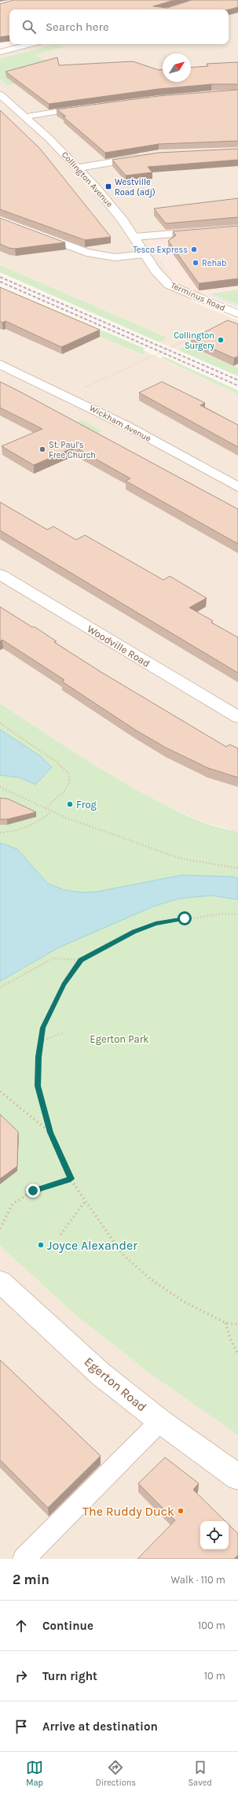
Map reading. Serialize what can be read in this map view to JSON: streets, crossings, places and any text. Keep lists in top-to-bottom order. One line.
{"streets":{"street":["Collington Avenue","Terminus Road","Wickham Avenue","Woodville Road","Egerton Road"]},"crossings":[["Collington Avenue","Terminus Road"]],"parks":["Egerton Park"],"places":{"transit":["Westville Road (adj)"],"other":["Tesco Express","Rehab","Collington Surgery","St. Paul's Free Church","Frog","Joyce Alexander","The Ruddy Duck"]},"north":"top right","page":{"search":"Search here","heading":["2 min","Walk · 110 m"],"list":[["Continue","100 m"],["Turn right","10 m"],"Arrive at destination"],"nav":["Map","Directions","Saved"]}}
